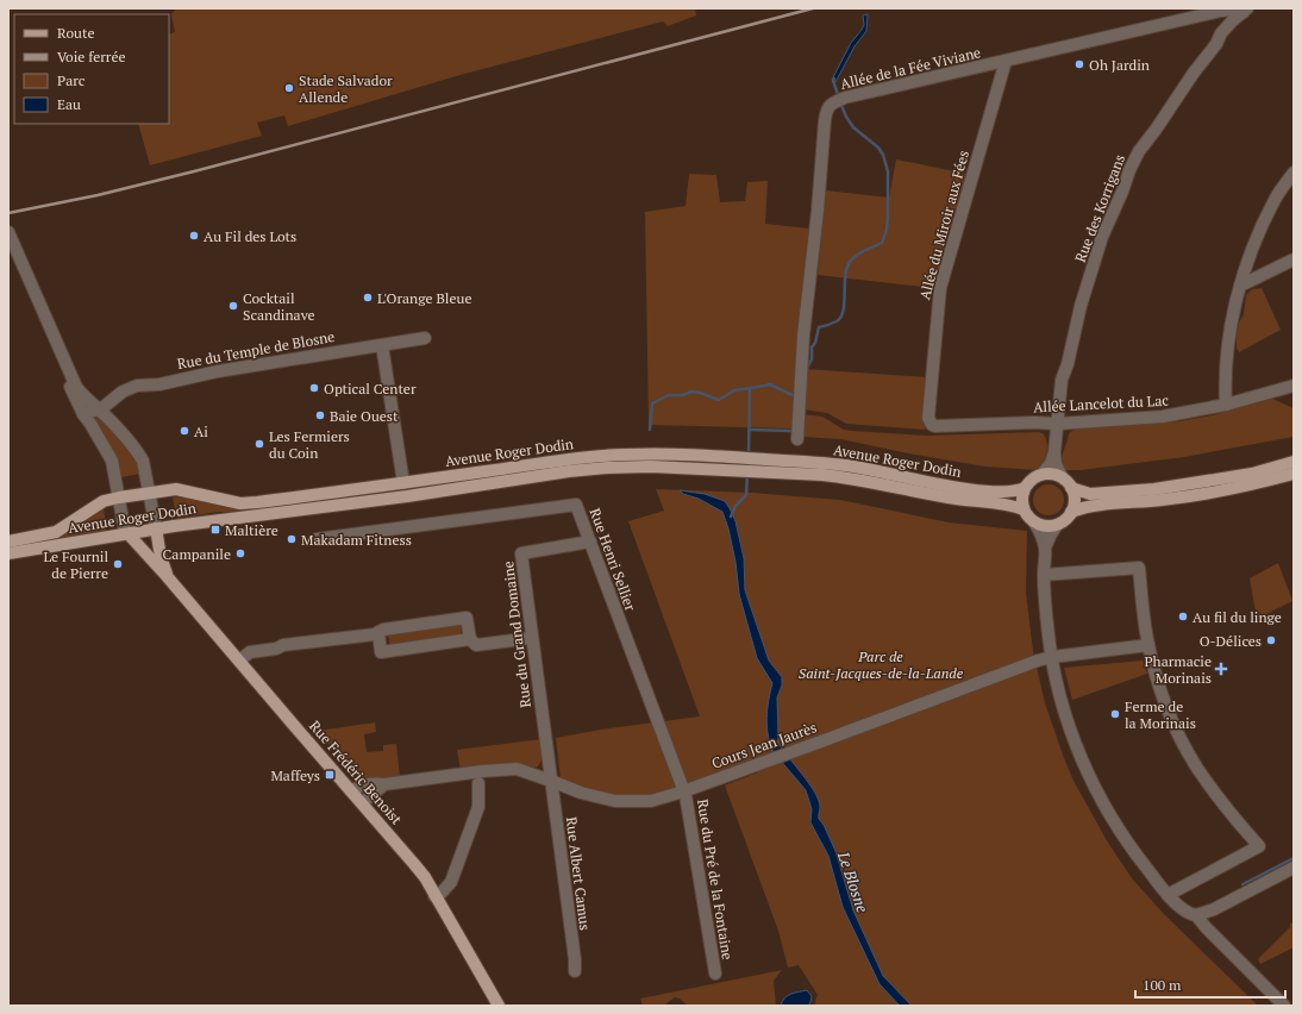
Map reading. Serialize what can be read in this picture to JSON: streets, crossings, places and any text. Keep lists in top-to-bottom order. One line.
{"streets":{"main road":["Avenue Roger Dodin","Rue Frédéric Benoist"],"street":["Allée de la Fée Viviane","Rue des Korrigans","Allée du Miroir aux Fées","Rue du Temple de Blosne","Allée Lancelot du Lac","Rue Henri Sellier","Rue du Grand Domaine","Cours Jean Jaurès","Rue Albert Camus","Rue du Pré de la Fontaine"]},"crossings":[["Allée de la Fée Viviane","Rue des Korrigans"],["Allée de la Fée Viviane","Allée du Miroir aux Fées"],["Rue des Korrigans","Allée Lancelot du Lac"],["Rue des Korrigans","Avenue Roger Dodin"],["Allée du Miroir aux Fées","Allée Lancelot du Lac"],["Avenue Roger Dodin","Rue Frédéric Benoist"],["Rue Henri Sellier","Rue du Grand Domaine"],["Rue Henri Sellier","Cours Jean Jaurès"],["Rue Henri Sellier","Rue du Pré de la Fontaine"],["Rue du Grand Domaine","Cours Jean Jaurès"],["Rue du Grand Domaine","Rue Albert Camus"],["Cours Jean Jaurès","Rue Frédéric Benoist"],["Cours Jean Jaurès","Rue Albert Camus"],["Cours Jean Jaurès","Rue du Pré de la Fontaine"]],"water":["Le Blosne"],"parks":["Parc de Saint-Jacques-de-la-Lande"],"places":{"other":["Oh Jardin","Stade Salvador Allende","Au Fil des Lots","L'Orange Bleue","Cocktail Scandinave","Optical Center","Baie Ouest","Ai","Les Fermiers du Coin","Makadam Fitness","Campanile","Le Fournil de Pierre","Au fil du linge","O-Délices","Ferme de la Morinais"],"transit":["Maltière","Maffeys"],"health":["Pharmacie Morinais"]},"legend":["Route","Voie ferrée","Parc","Eau"],"scale_bar":"100 m"}
